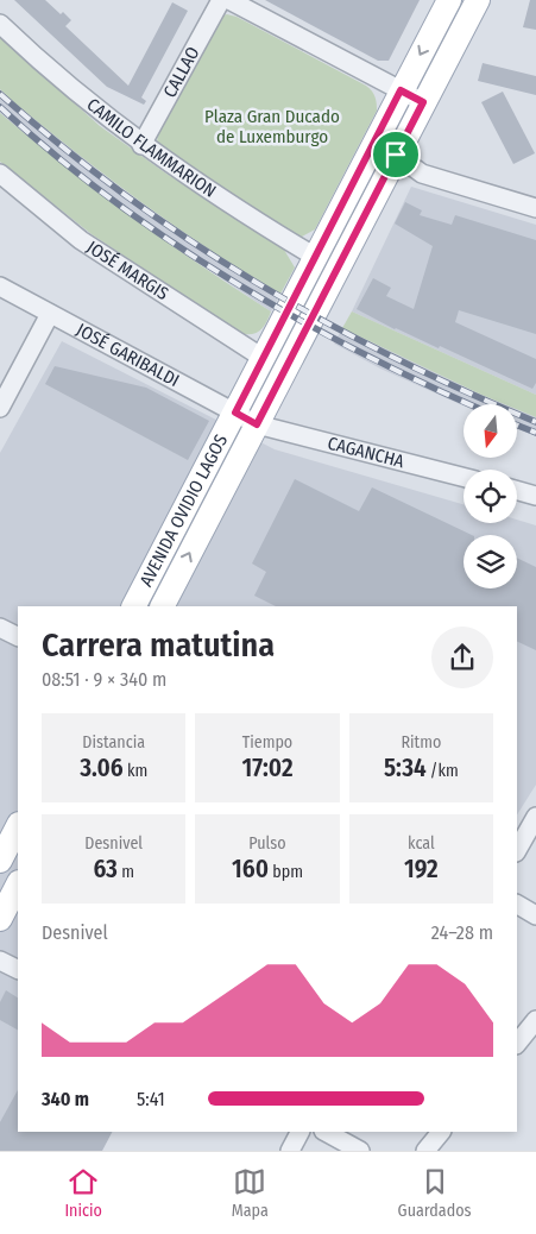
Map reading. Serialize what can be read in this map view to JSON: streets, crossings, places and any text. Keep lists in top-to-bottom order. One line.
{"streets":{"main road":["AVENIDA OVIDIO LAGOS"],"street":["CALLAO","CAMILO FLAMMARION","JOSÉ MARGIS","JOSÉ GARIBALDI","CAGANCHA"]},"crossings":[["CALLAO","CAMILO FLAMMARION"],["CAMILO FLAMMARION","AVENIDA OVIDIO LAGOS"],["JOSÉ MARGIS","AVENIDA OVIDIO LAGOS"],["JOSÉ GARIBALDI","CAGANCHA"],["JOSÉ GARIBALDI","AVENIDA OVIDIO LAGOS"],["CAGANCHA","AVENIDA OVIDIO LAGOS"]],"parks":["Plaza Gran Ducado de Luxemburgo"],"north":"bottom","page":{"heading":["Carrera matutina","08:51 · 9 × 340 m"],"stats":[["Distancia","3.06 km"],["Tiempo","17:02"],["Ritmo","5:34 /km"],["Desnivel","63 m"],["Pulso","160 bpm"],["kcal","192"]],"chart":["Desnivel","24–28 m"],"list":[{"name":"340 m","note":"5:41"}],"tabs":["Inicio","Mapa","Guardados"]}}
